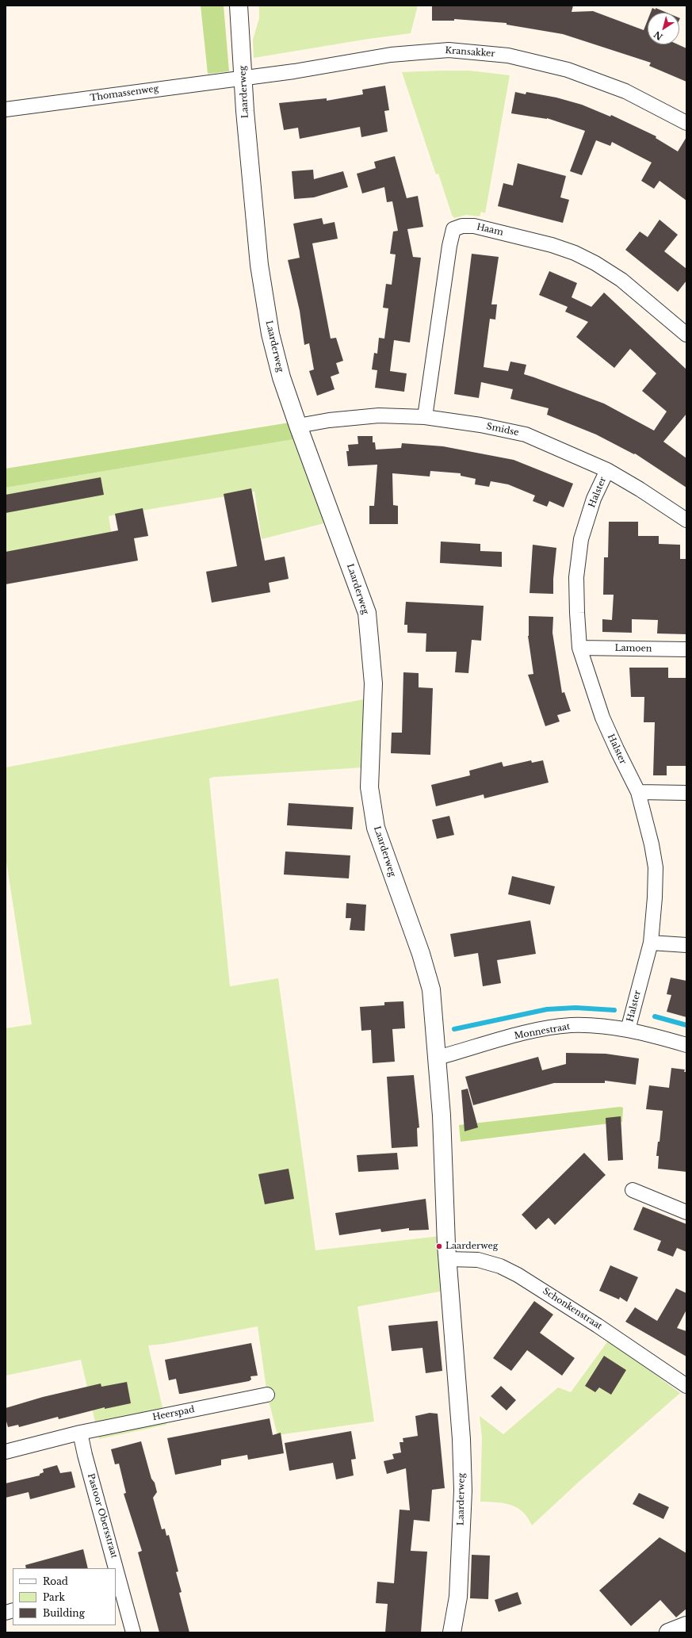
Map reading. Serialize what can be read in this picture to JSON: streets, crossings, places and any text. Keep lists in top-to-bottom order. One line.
{"streets":{"street":["Kransakker","Laarderweg","Thomassenweg","Haam","Smidse","Halster","Lamoen","Monnestraat","Schonkenstraat","Heerspad","Pastoor Obersstraat"]},"crossings":[["Kransakker","Laarderweg"],["Kransakker","Thomassenweg"],["Laarderweg","Thomassenweg"],["Laarderweg","Smidse"],["Laarderweg","Monnestraat"],["Laarderweg","Schonkenstraat"],["Haam","Smidse"],["Smidse","Halster"],["Halster","Lamoen"],["Halster","Monnestraat"],["Heerspad","Pastoor Obersstraat"]],"places":["Laarderweg"],"legend":["Road","Park","Building"],"north":"bottom left"}
